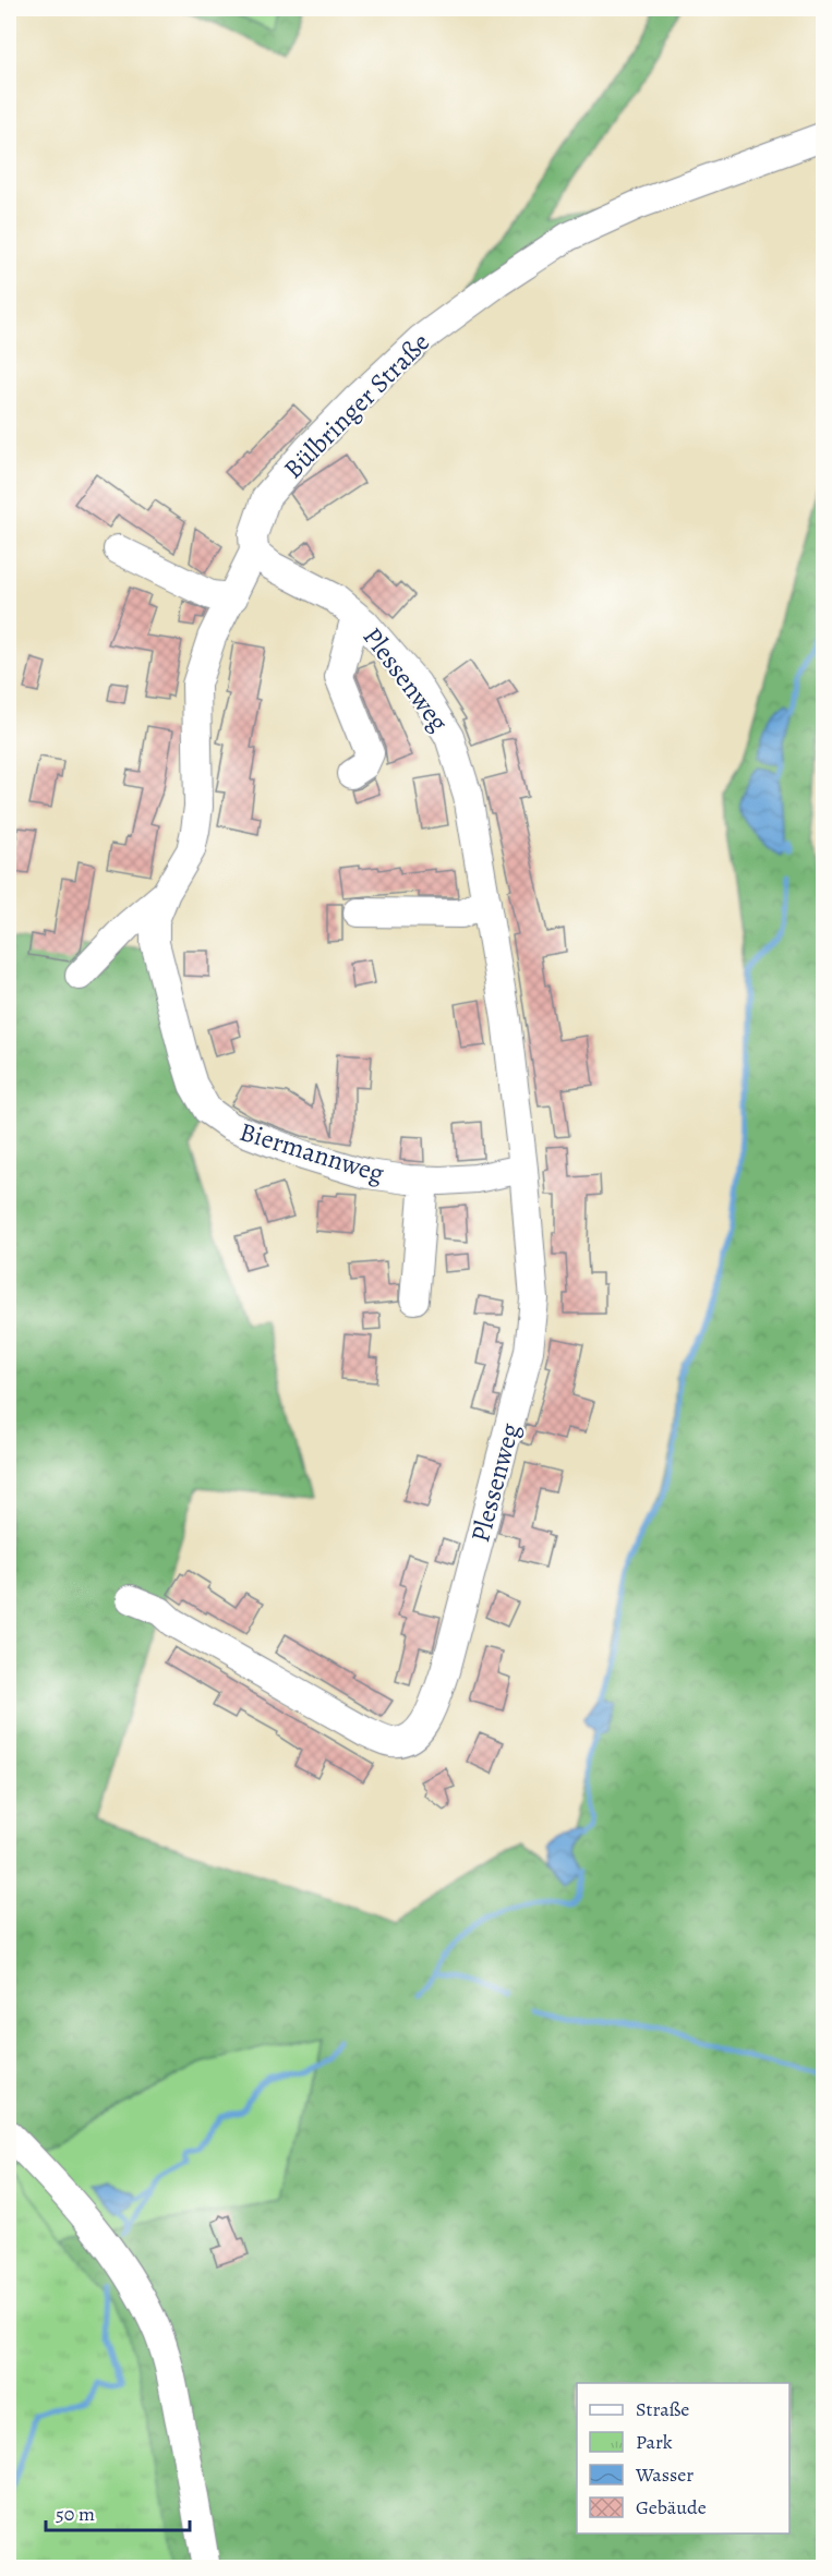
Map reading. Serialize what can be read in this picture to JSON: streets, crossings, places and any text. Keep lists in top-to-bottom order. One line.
{"streets":{"street":["Bülbringer Straße","Plessenweg","Biermannweg"]},"crossings":[["Bülbringer Straße","Plessenweg"],["Bülbringer Straße","Biermannweg"],["Plessenweg","Biermannweg"]],"legend":["Straße","Park","Wasser","Gebäude"],"scale_bar":"50 m"}
